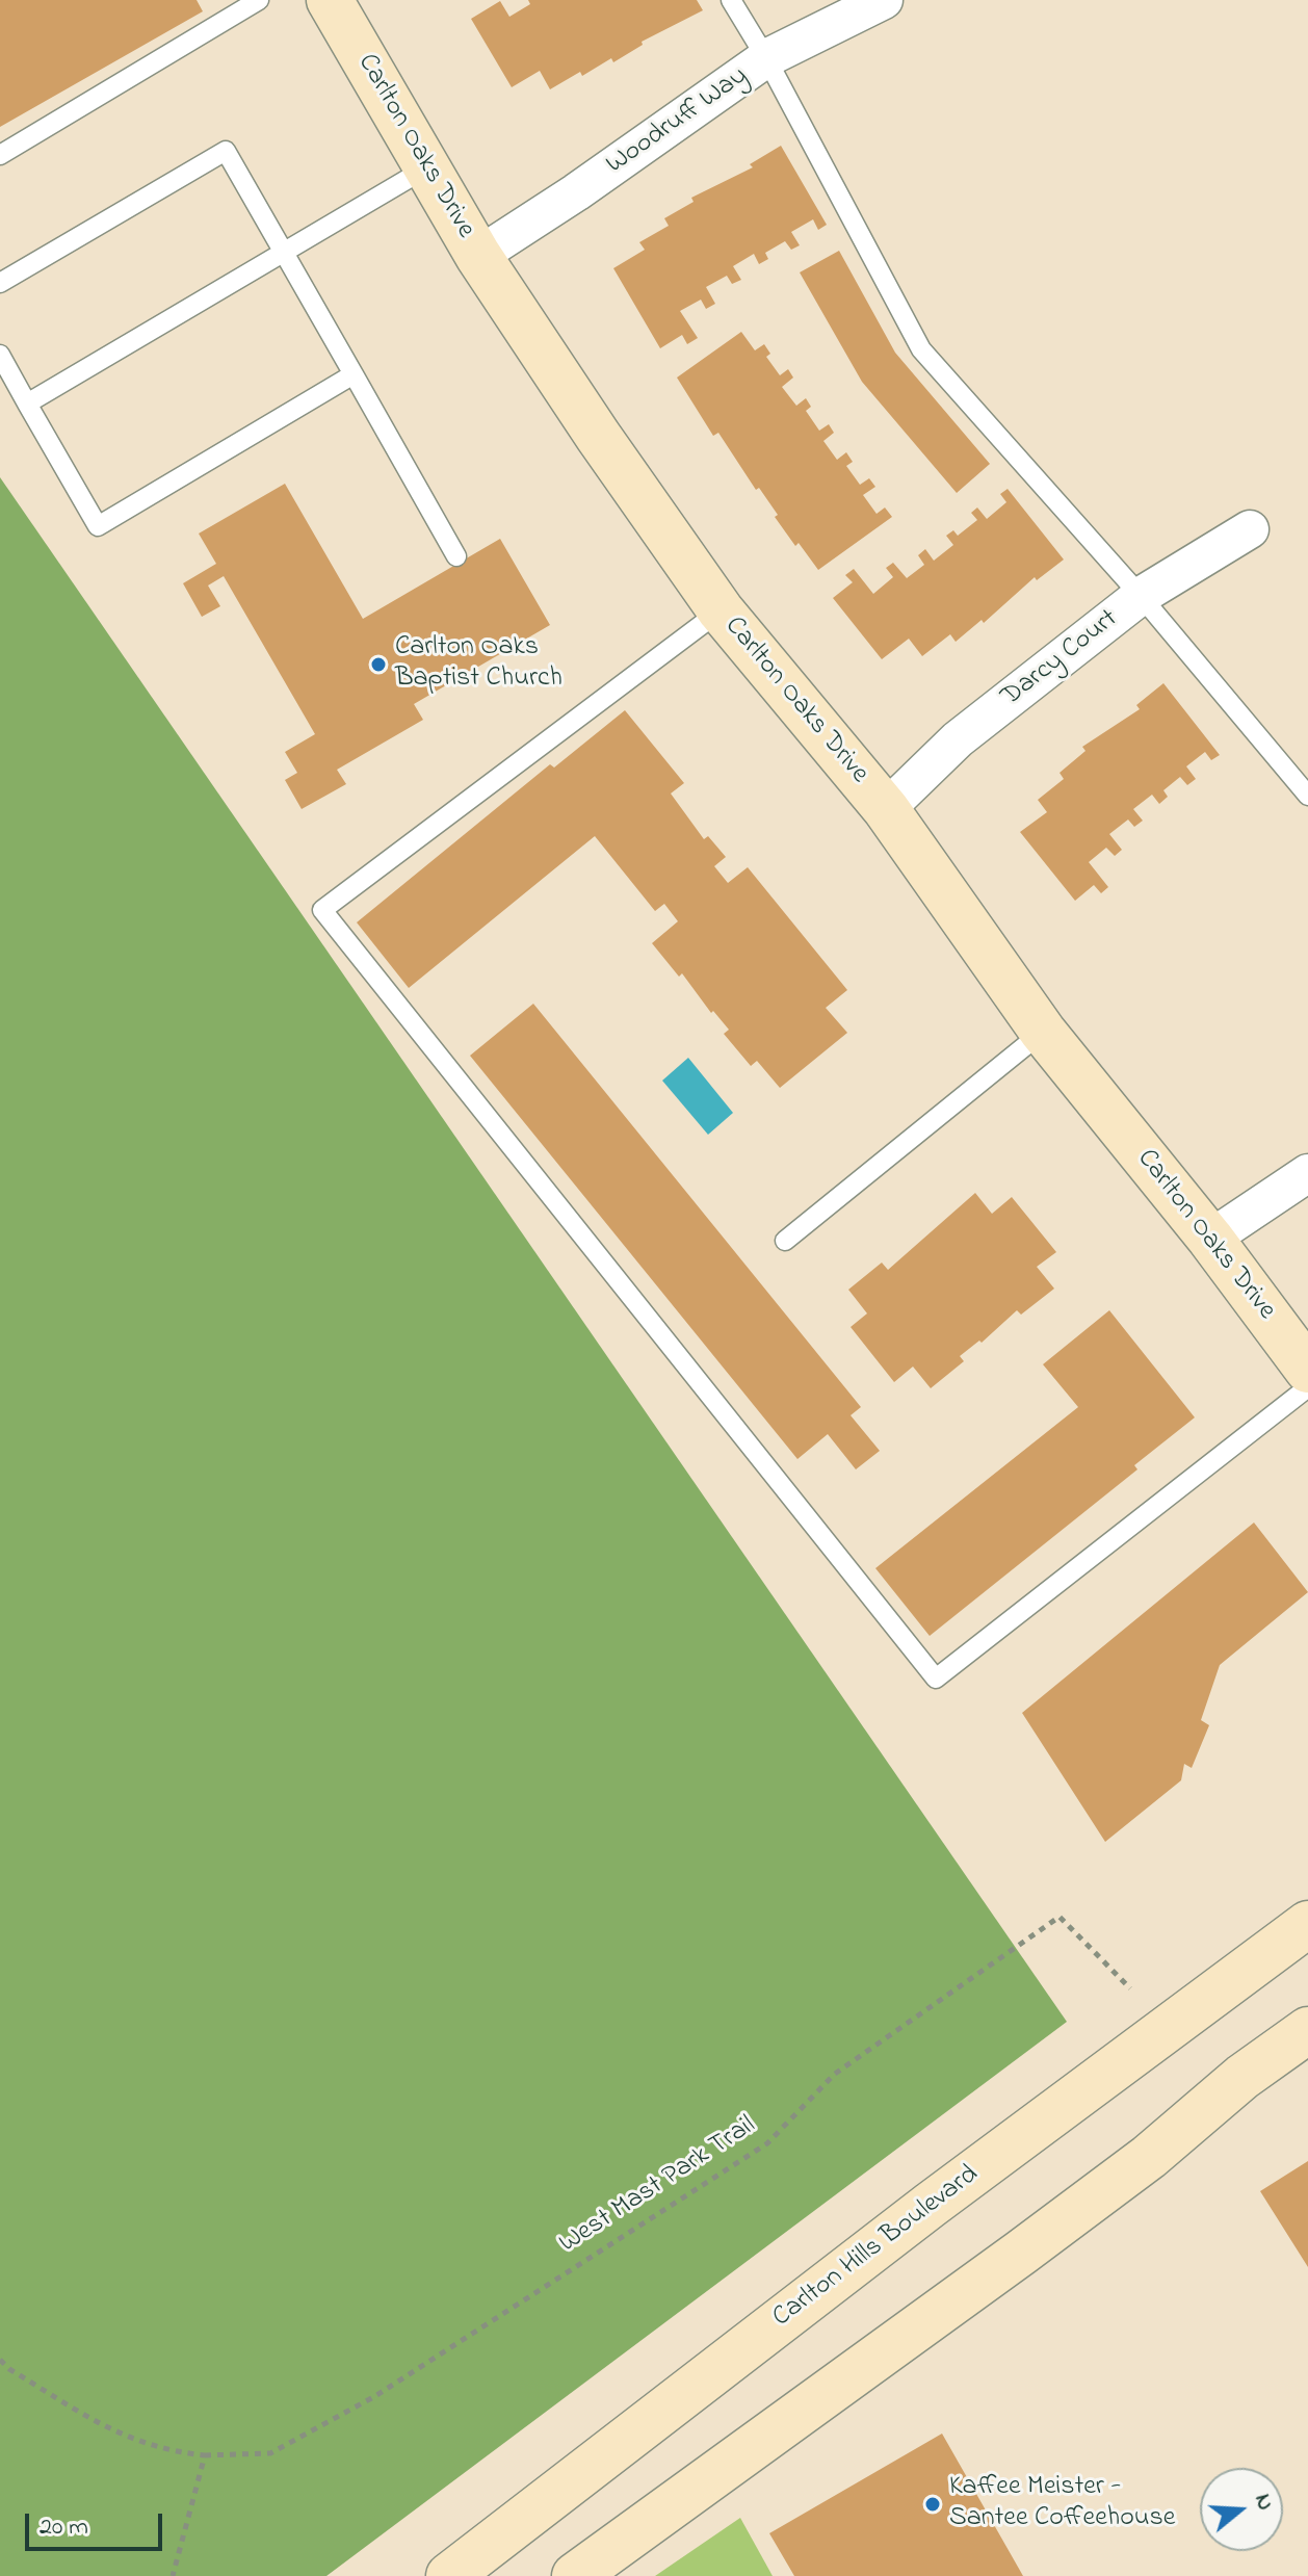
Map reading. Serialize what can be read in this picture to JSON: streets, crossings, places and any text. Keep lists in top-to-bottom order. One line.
{"streets":{"main road":["Carlton Oaks Drive","Carlton Hills Boulevard"],"street":["Woodruff Way","Darcy Court"],"path":["West Mast Park Trail"]},"crossings":[["Woodruff Way","Carlton Oaks Drive"],["Carlton Oaks Drive","Darcy Court"]],"places":["Carlton Oaks Baptist Church","Kaffee Meister - Santee Coffeehouse"],"scale_bar":"20 m","north":"right"}
